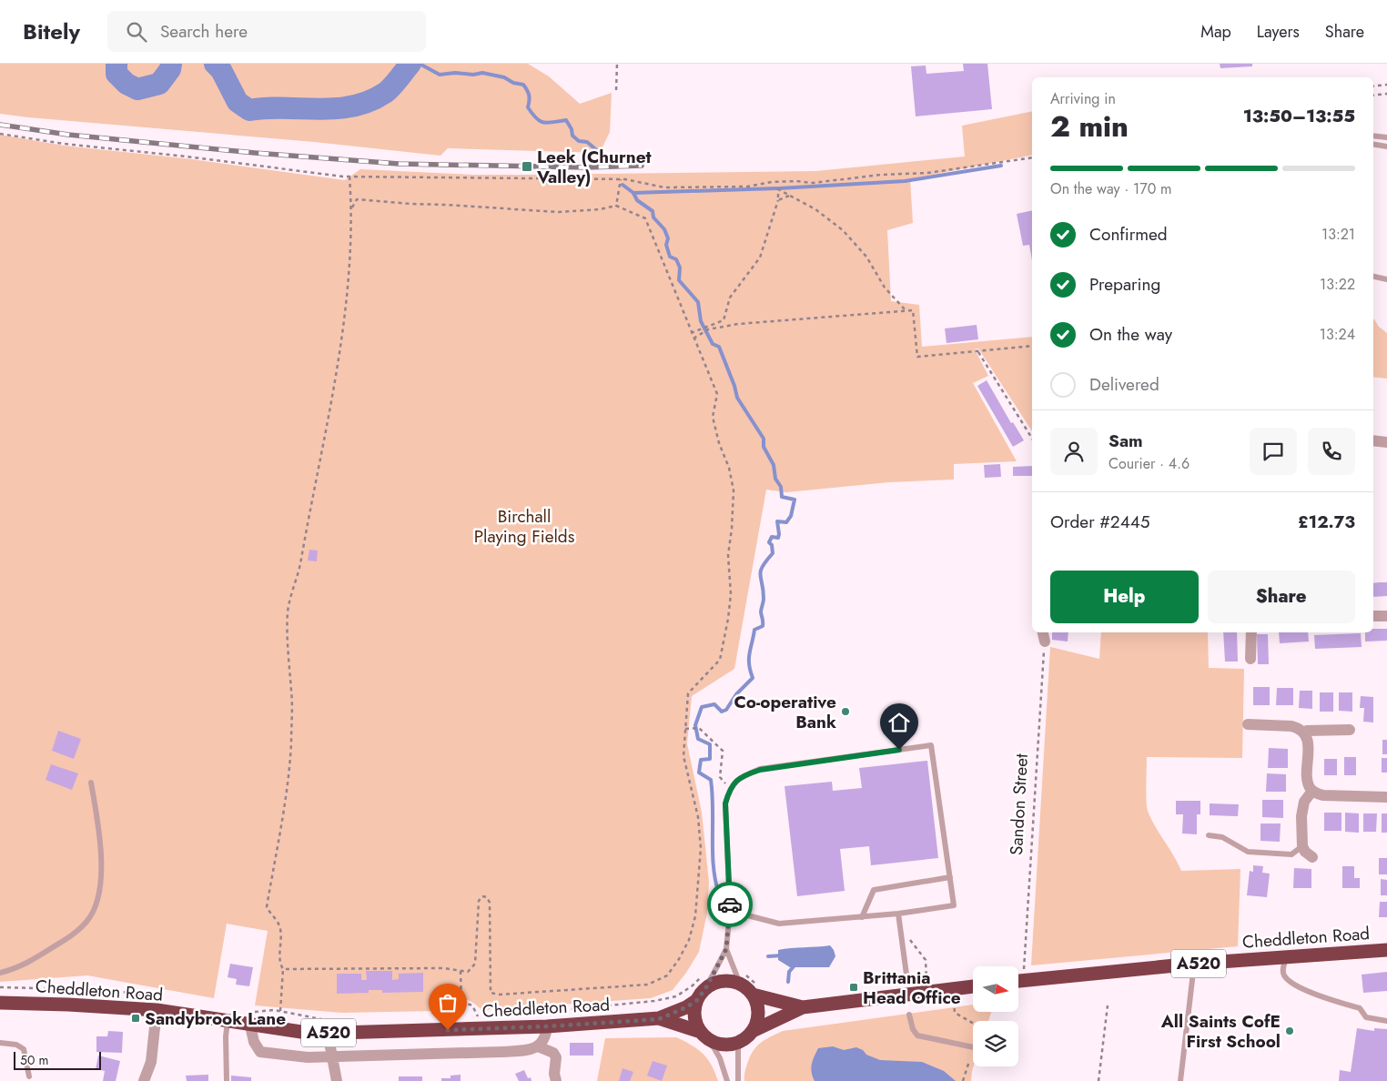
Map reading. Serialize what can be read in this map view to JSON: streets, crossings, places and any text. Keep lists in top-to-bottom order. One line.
{"streets":{"highway":["Cheddleton Road","A520"],"path":["Sandon Street"]},"parks":["Birchall Playing Fields"],"places":{"transit":["Leek (Churnet Valley)","Brittania Head Office","Sandybrook Lane"],"other":["Co-operative Bank","All Saints CofE First School"]},"scale_bar":"50 m","north":"right","page":{"header":"Bitely","search":"Search here","nav":["Map","Layers","Share"],"heading":["2 min","Arriving in","13:50–13:55"],"panel":["Sam","Courier · 4.6","Order #2445","£12.73"],"bar":"On the way · 170 m","list":[["Confirmed","13:21"],["Preparing","13:22"],["On the way","13:24"],"Delivered"],"buttons":["Help","Share"],"scale":"50 m"}}
